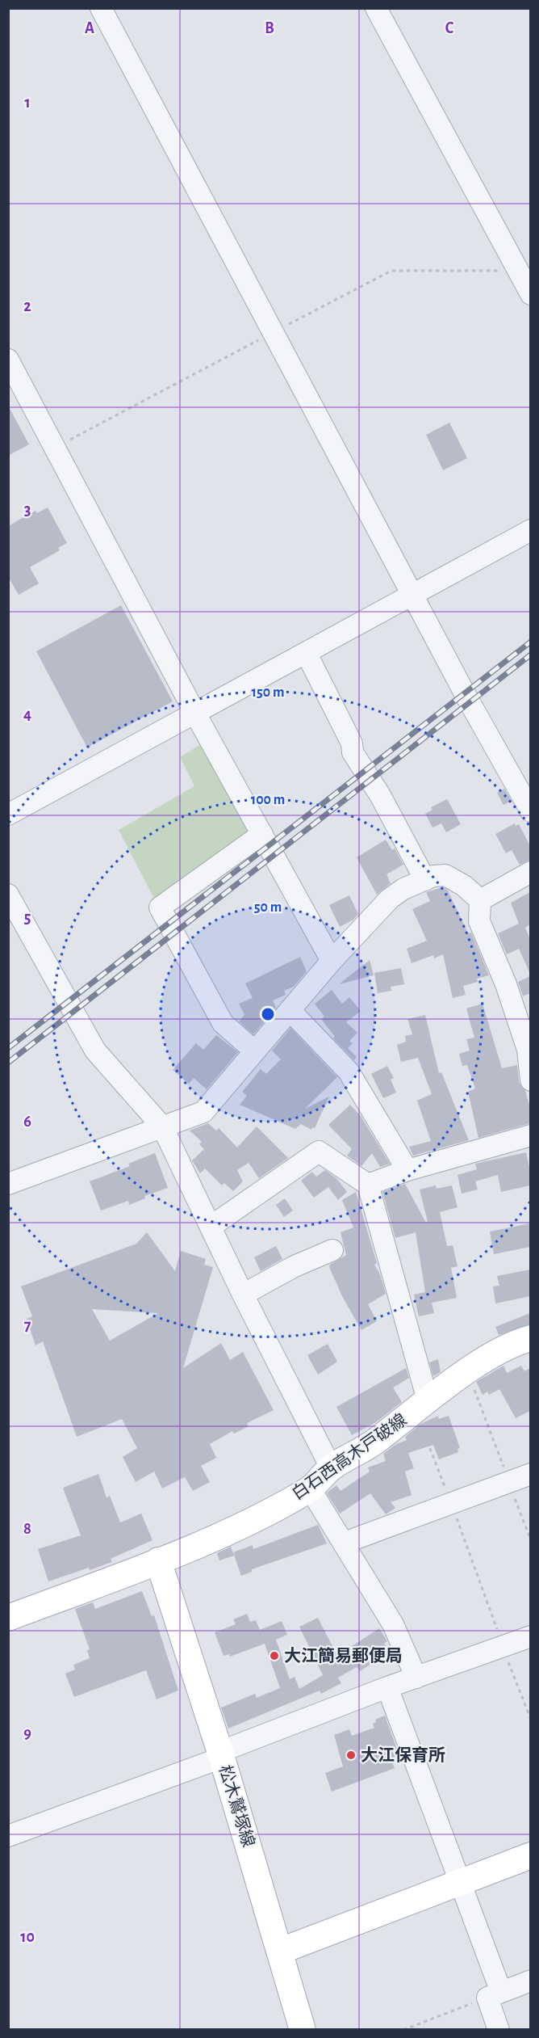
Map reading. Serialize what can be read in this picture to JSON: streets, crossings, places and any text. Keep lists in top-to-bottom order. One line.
{"streets":{"main road":["白石西高木戸破線","松木鷲塚線"]},"crossings":[["白石西高木戸破線","松木鷲塚線"]],"places":["大江簡易郵便局","大江保育所"],"grid":{"columns":["A","B","C"],"rows":["1","2","3","4","5","6","7","8","9","10"]},"rings":["150 m","100 m","50 m"]}
